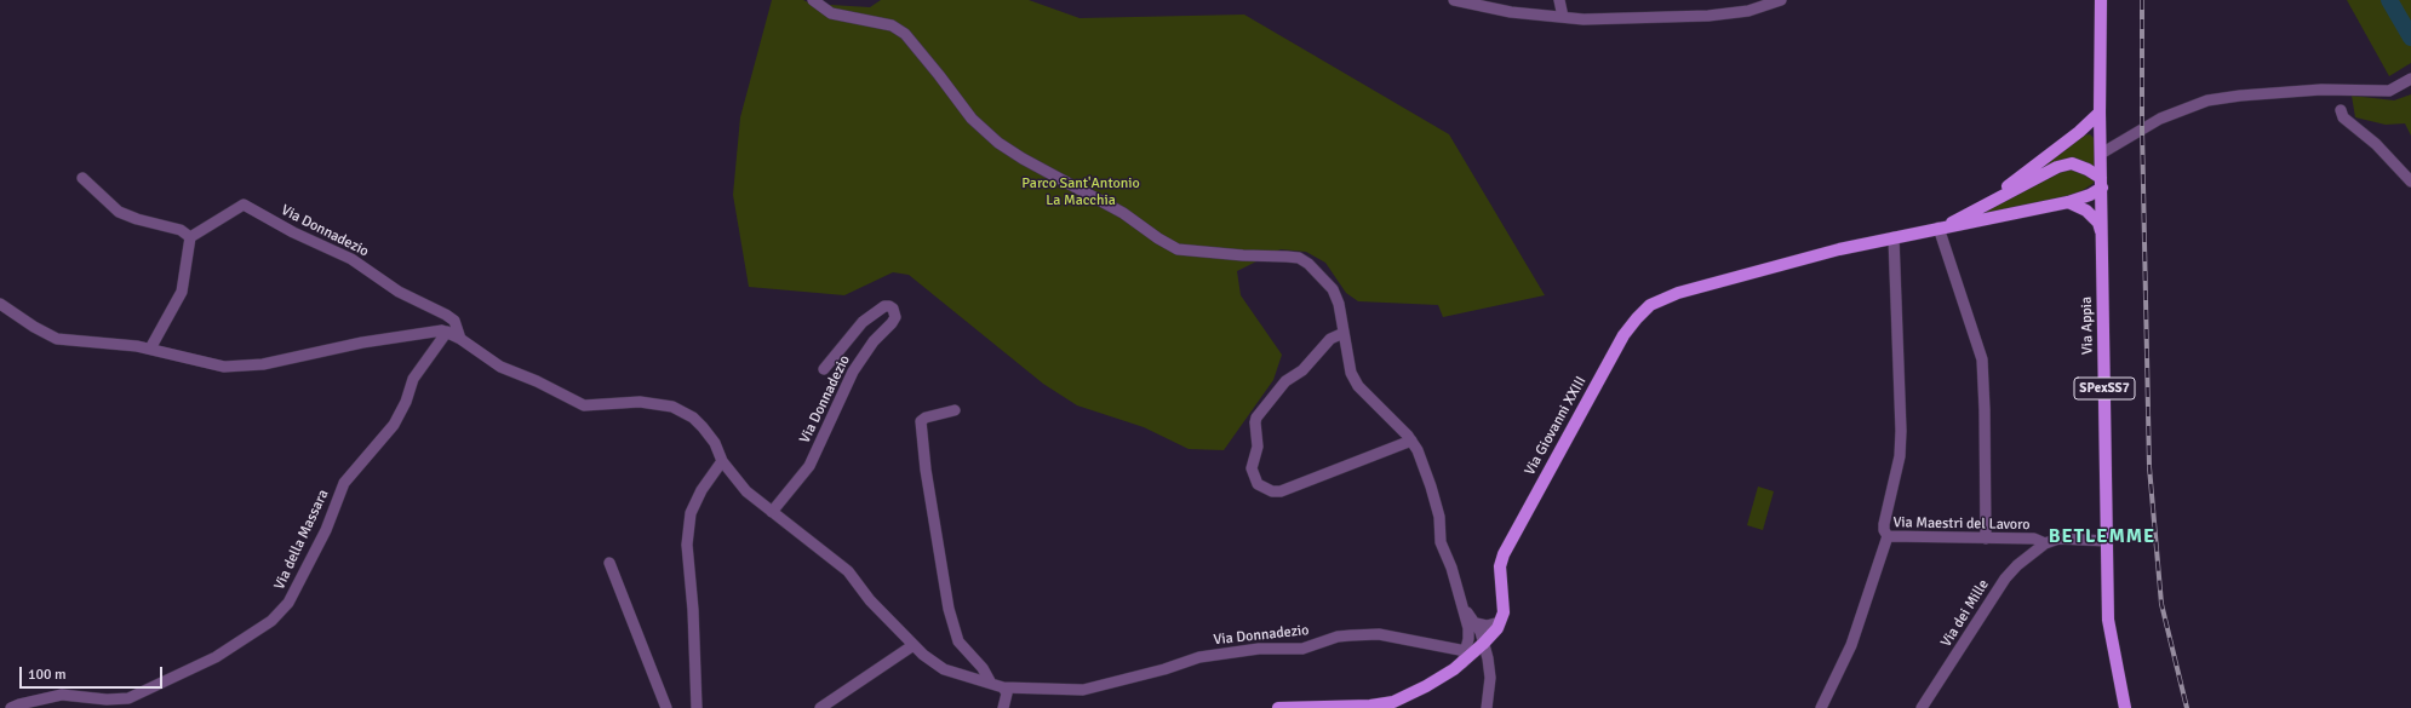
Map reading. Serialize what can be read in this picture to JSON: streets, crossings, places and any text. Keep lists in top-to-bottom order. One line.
{"streets":{"main road":["Via Appia","SPexSS7","Via Giovanni XXIII"],"street":["Via Donnadezio","Via Maestri del Lavoro","Via della Massara","Via dei Mille"]},"crossings":[["Via Donnadezio","Via della Massara"],["Via Maestri del Lavoro","Via dei Mille"]],"districts":["BETLEMME"],"parks":["Parco Sant'Antonio La Macchia"],"scale_bar":"100 m"}
